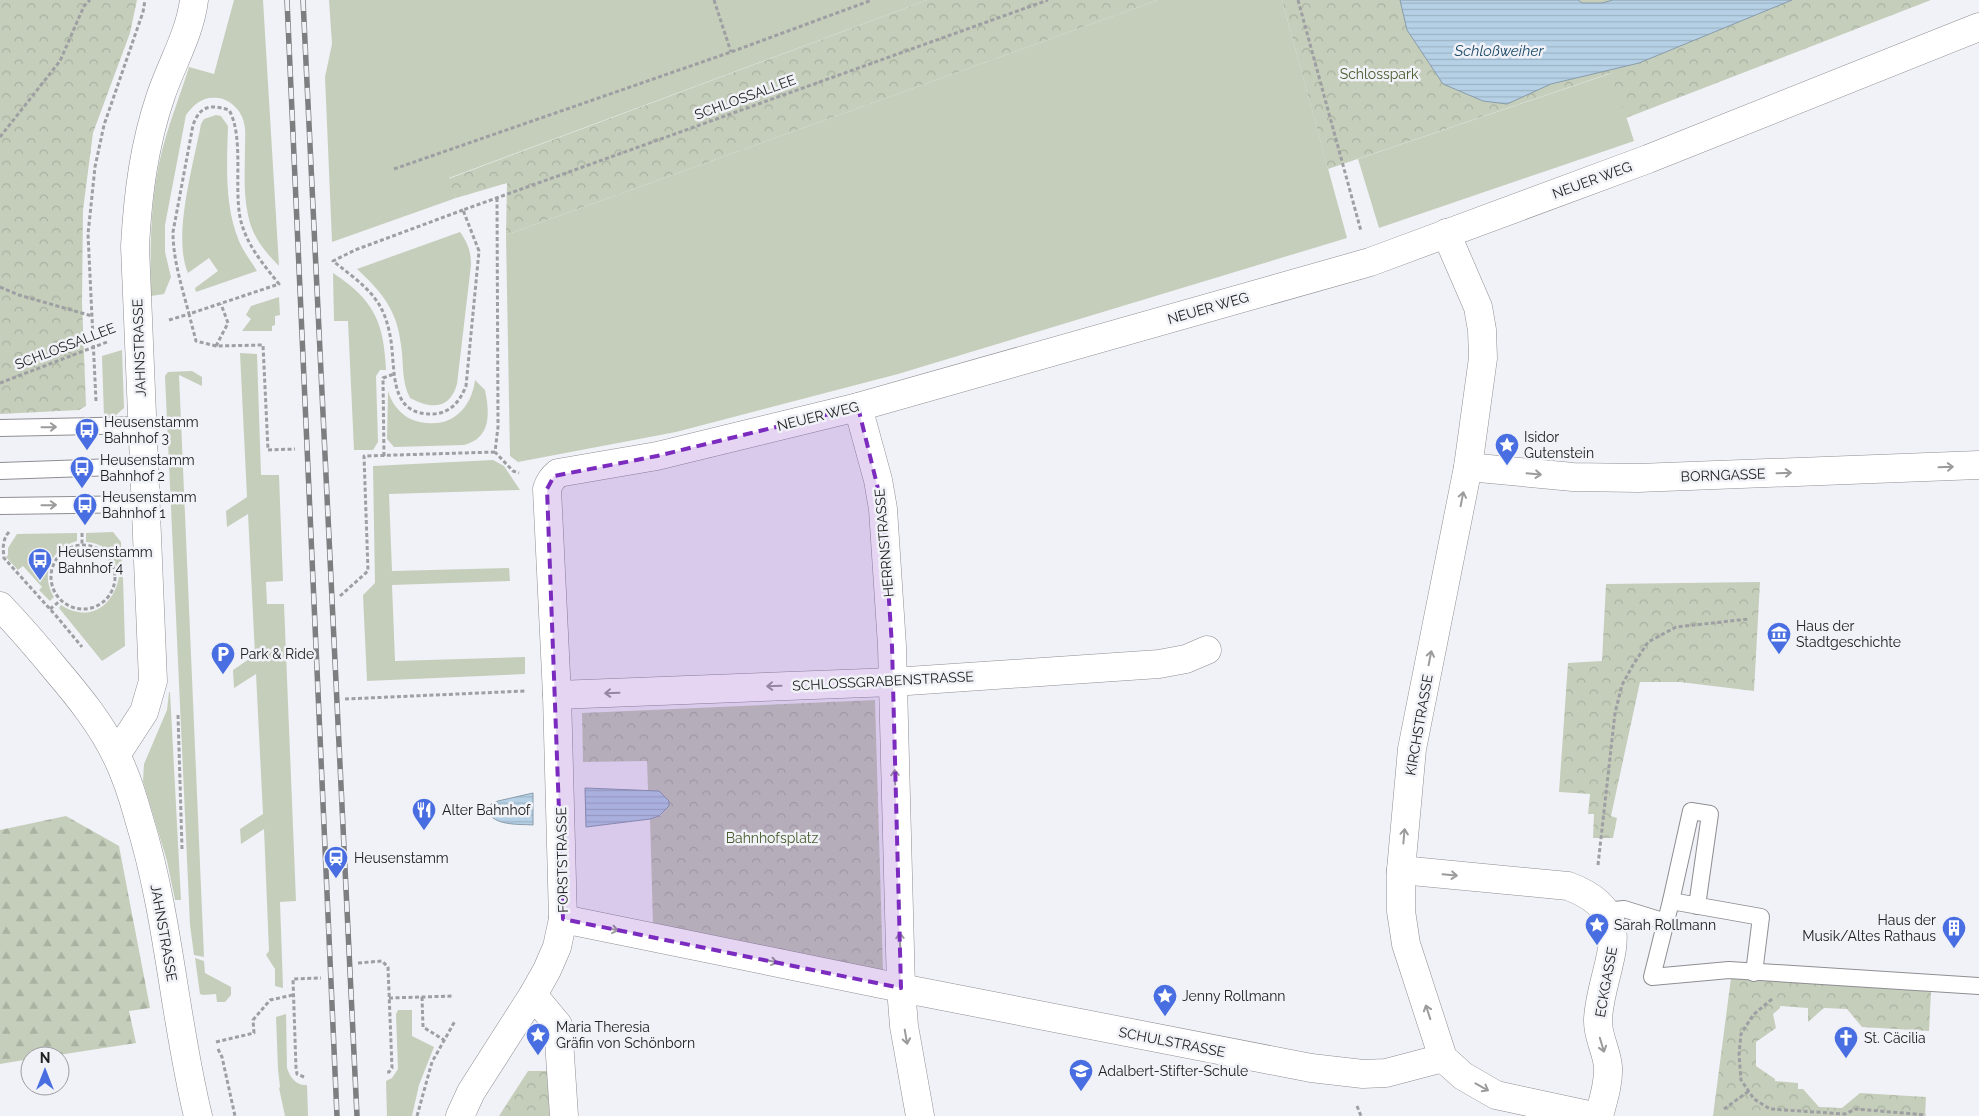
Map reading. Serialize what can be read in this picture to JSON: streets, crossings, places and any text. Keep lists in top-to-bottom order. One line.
{"streets":{"street":["NEUER WEG","JAHNSTRASSE","BORNGASSE","HERRNSTRASSE","SCHLOSSGRABENSTRASSE","KIRCHSTRASSE","FORSTSTRASSE","ECKGASSE","SCHULSTRASSE"],"path":["SCHLOSSALLEE"]},"crossings":[["SCHLOSSALLEE","JAHNSTRASSE"],["NEUER WEG","HERRNSTRASSE"],["NEUER WEG","KIRCHSTRASSE"],["NEUER WEG","FORSTSTRASSE"],["BORNGASSE","KIRCHSTRASSE"],["HERRNSTRASSE","SCHLOSSGRABENSTRASSE"],["SCHLOSSGRABENSTRASSE","FORSTSTRASSE"],["KIRCHSTRASSE","ECKGASSE"],["KIRCHSTRASSE","SCHULSTRASSE"]],"one_way":["BORNGASSE","SCHLOSSGRABENSTRASSE","KIRCHSTRASSE"],"water":["Schloßweiher"],"parks":["Schlosspark","Bahnhofsplatz"],"places":{"bus stop":["Heusenstamm Bahnhof 3","Heusenstamm Bahnhof 2","Heusenstamm Bahnhof 1","Heusenstamm Bahnhof 4"],"place":["Isidor Gutenstein","Sarah Rollmann","Jenny Rollmann","Maria Theresia Gräfin von Schönborn"],"museum":["Haus der Stadtgeschichte"],"parking":["Park & Ride"],"restaurant":["Alter Bahnhof"],"station":["Heusenstamm"],"building":["Haus der Musik/Altes Rathaus"],"church":["St. Cäcilia"],"school or university":["Adalbert-Stifter-Schule"]},"north":"top"}
